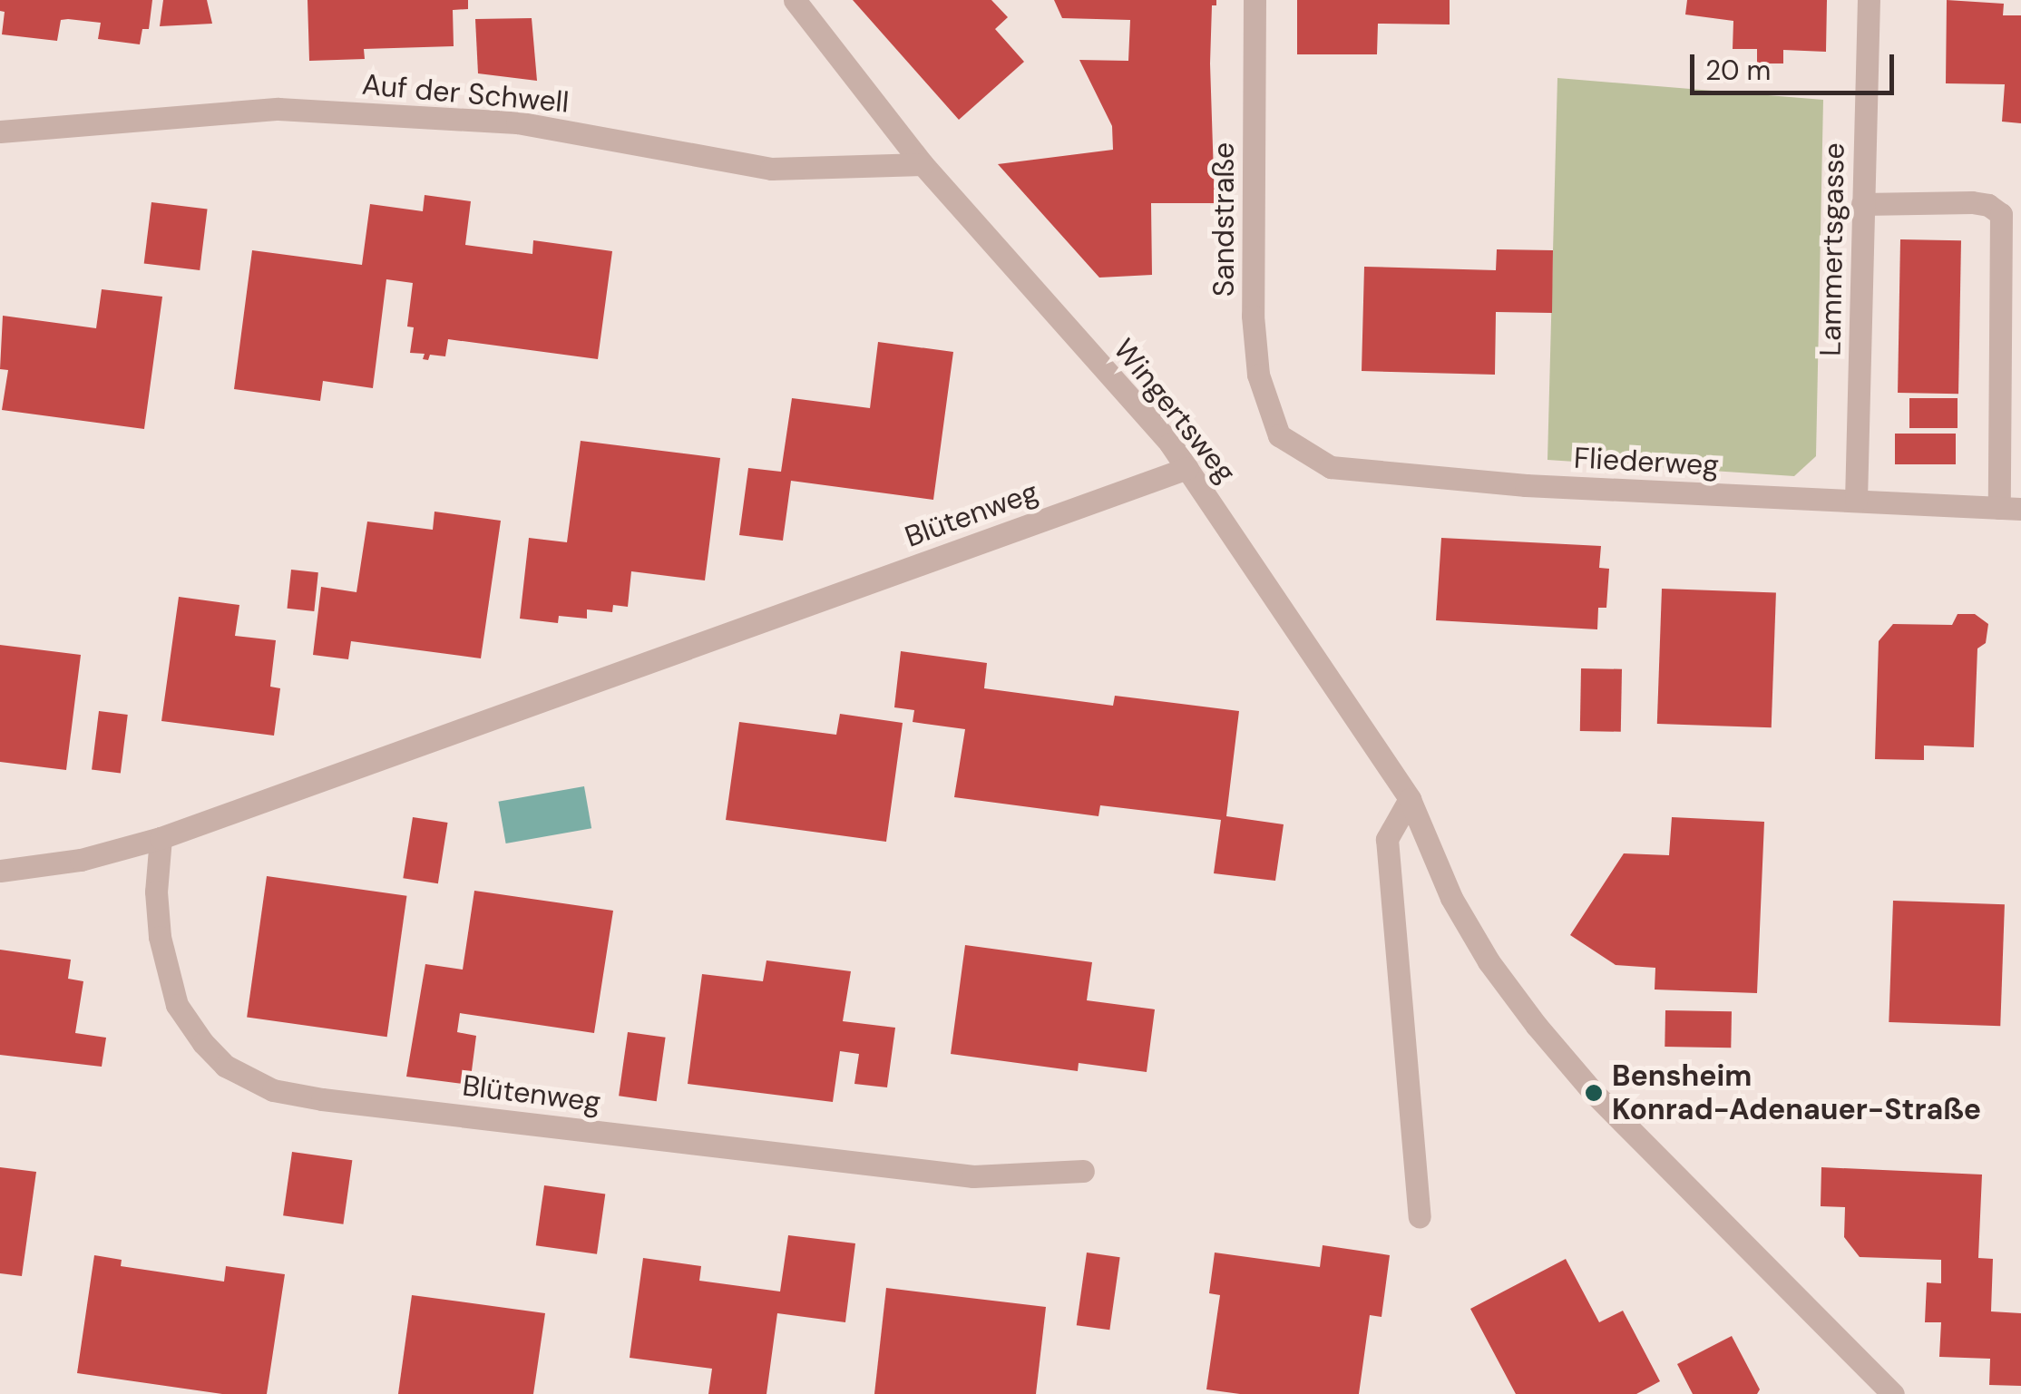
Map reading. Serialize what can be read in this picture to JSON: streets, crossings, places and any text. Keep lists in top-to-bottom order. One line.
{"streets":{"street":["Auf der Schwell","Sandstraße","Lammertsgasse","Wingertsweg","Fliederweg","Blütenweg"]},"crossings":[["Auf der Schwell","Wingertsweg"],["Sandstraße","Fliederweg"],["Lammertsgasse","Fliederweg"],["Wingertsweg","Blütenweg"]],"places":["Bensheim Konrad-Adenauer-Straße"],"scale_bar":"20 m"}
